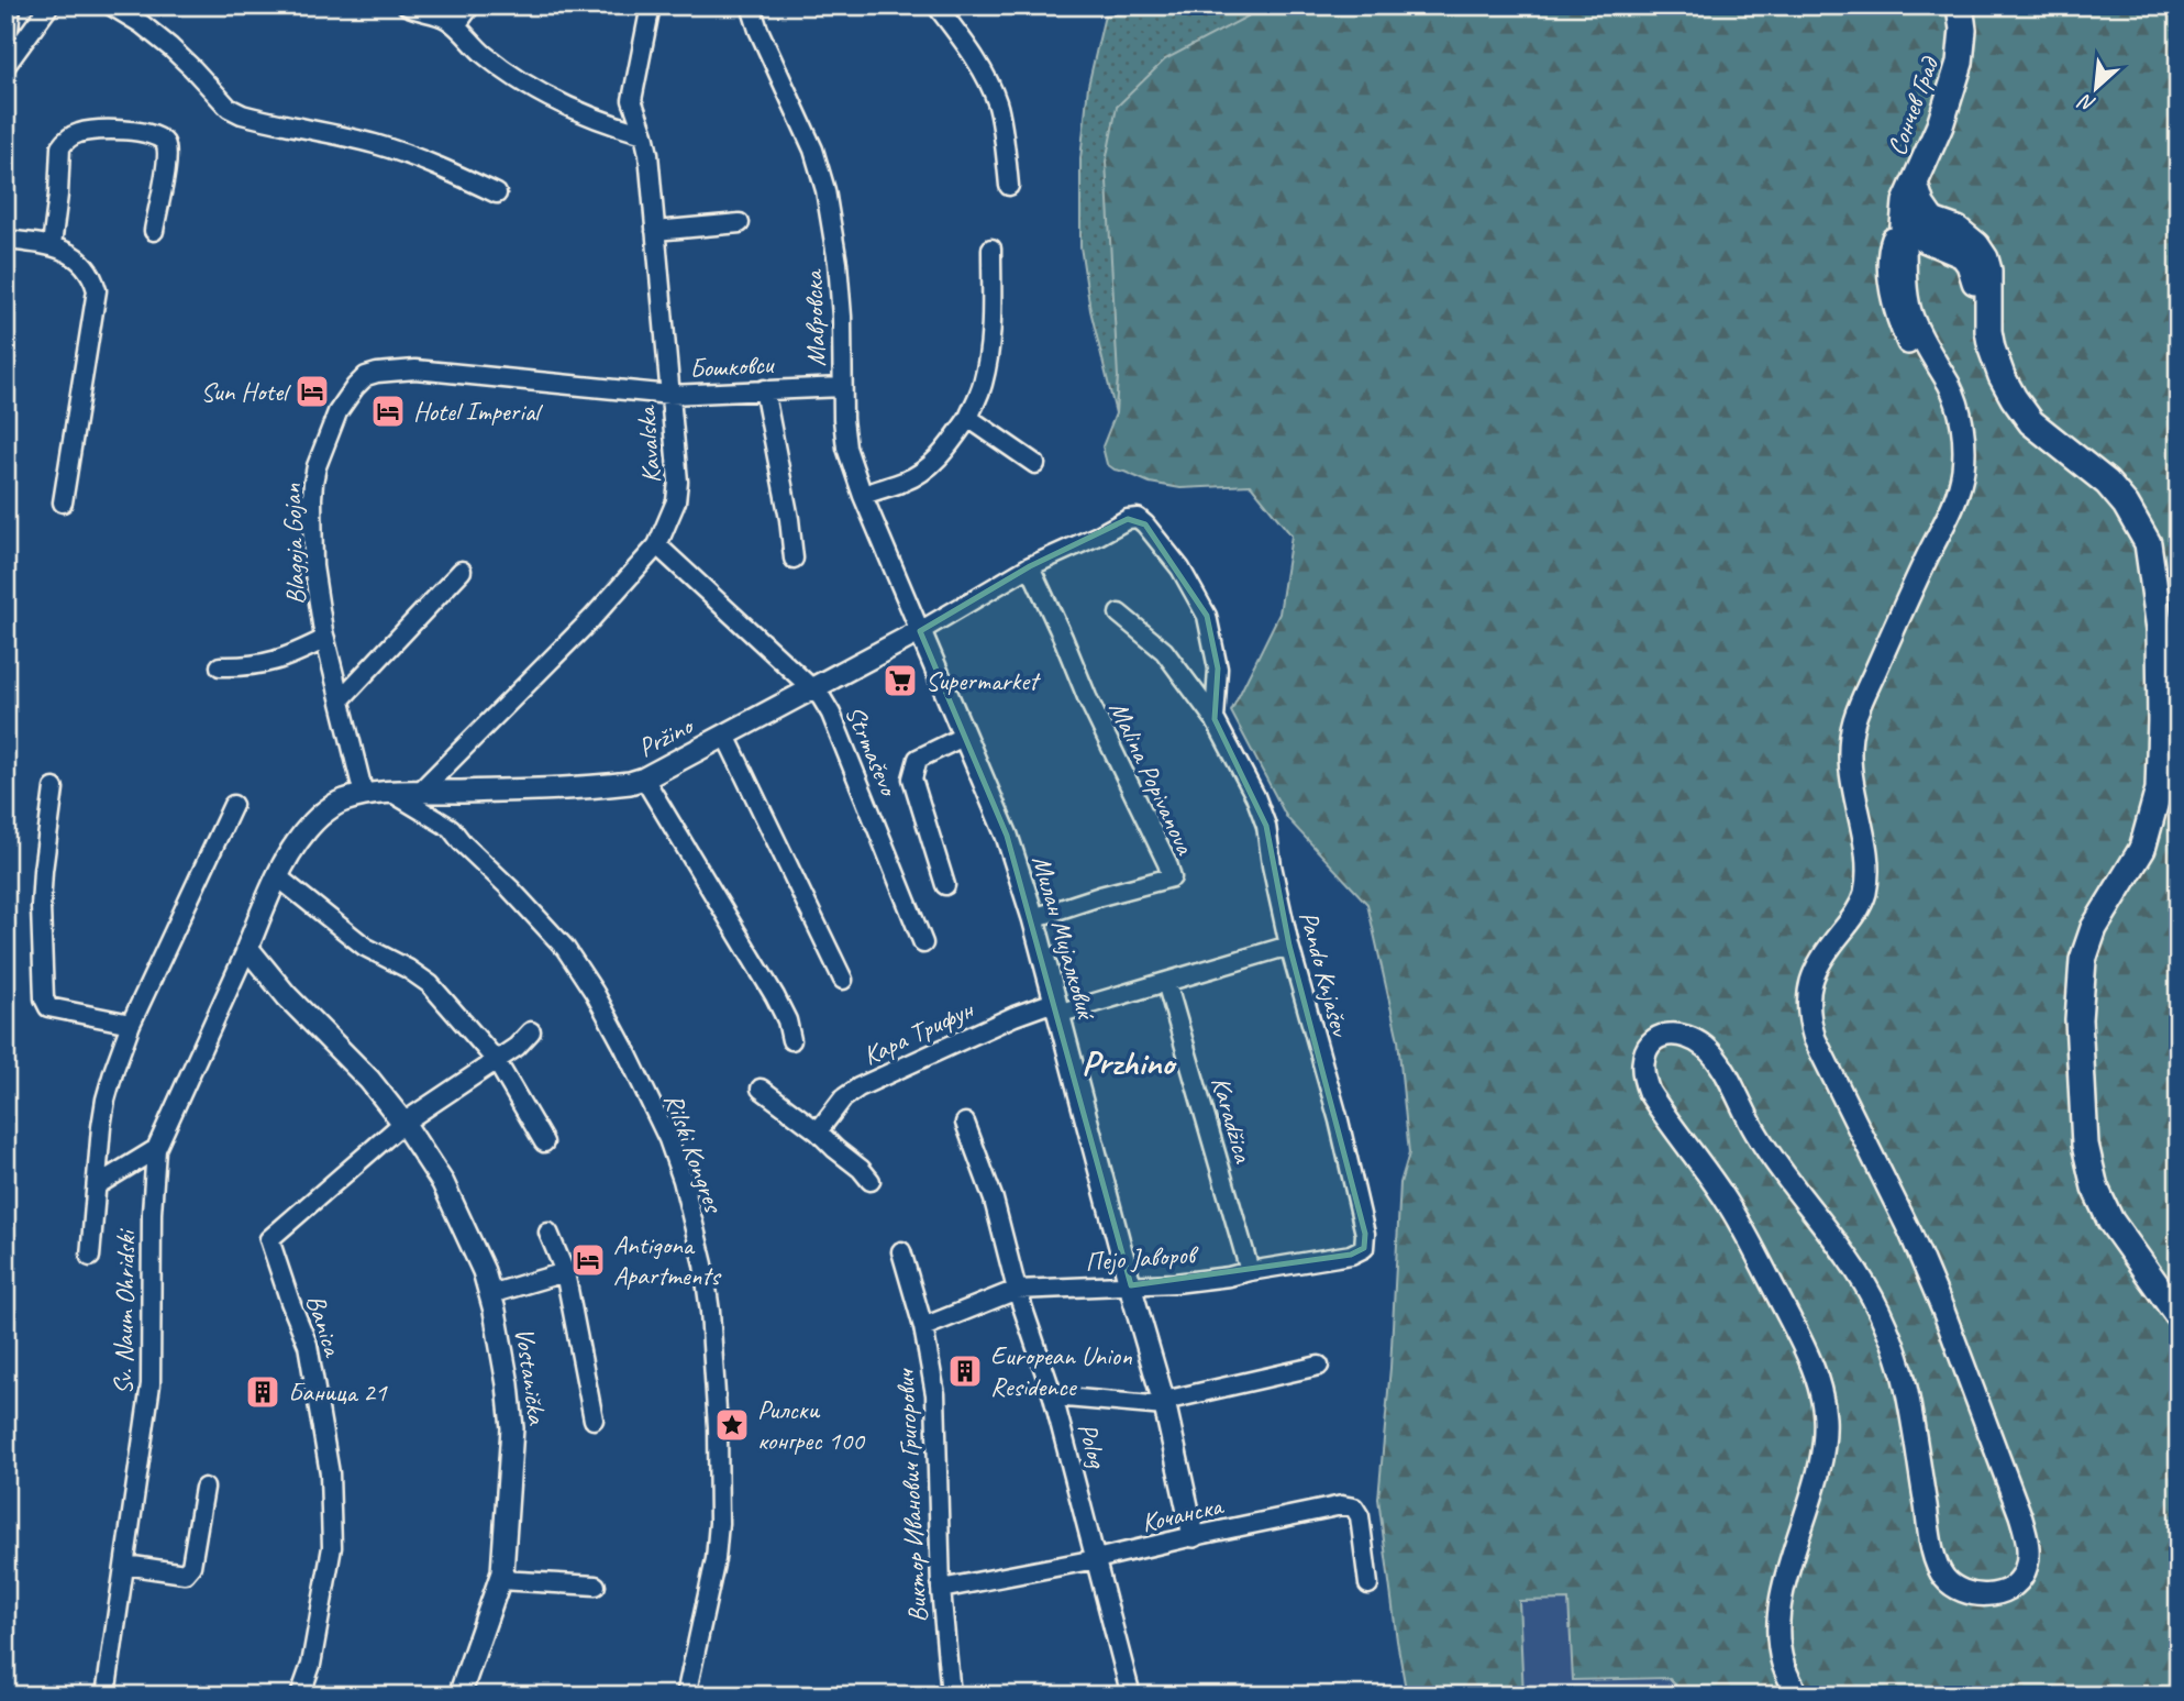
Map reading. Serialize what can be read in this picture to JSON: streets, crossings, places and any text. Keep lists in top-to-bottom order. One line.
{"streets":{"main road":["Сончев Град"],"street":["Мавровска","Бошковси","Kavalska","Blagoja Gojan","Pržino","Strmaševo","Malina Popivanova","Милан Мијалковиќ","Pando Knjašev","Кара Трифун","Karadžica","Rilski Kongres","Пејо Јаворов","Sv. Naum Ohridski","Banica","Vostanička","Polog","Виктор Иванович Григорович","Кочанска"]},"crossings":[["Мавровска","Бошковси"],["Мавровска","Pržino"],["Мавровска","Милан Мијалковиќ"],["Бошковси","Kavalska"],["Бошковси","Blagoja Gojan"],["Kavalska","Blagoja Gojan"],["Kavalska","Pržino"],["Kavalska","Strmaševo"],["Blagoja Gojan","Pržino"],["Pržino","Strmaševo"],["Pržino","Malina Popivanova"],["Pržino","Милан Мијалковиќ"],["Pržino","Pando Knjašev"],["Pržino","Rilski Kongres"],["Pržino","Sv. Naum Ohridski"],["Pržino","Vostanička"],["Malina Popivanova","Милан Мијалковиќ"],["Милан Мијалковиќ","Кара Трифун"],["Милан Мијалковиќ","Пејо Јаворов"],["Милан Мијалковиќ","Кочанска"],["Pando Knjašev","Кара Трифун"],["Pando Knjašev","Пејо Јаворов"],["Кара Трифун","Karadžica"],["Karadžica","Пејо Јаворов"],["Пејо Јаворов","Polog"],["Пејо Јаворов","Виктор Иванович Григорович"],["Sv. Naum Ohridski","Vostanička"],["Banica","Vostanička"],["Polog","Кочанска"],["Виктор Иванович Григорович","Кочанска"]],"districts":["Przhino"],"places":{"hotel":["Sun Hotel","Hotel Imperial","Antigona Apartments"],"supermarket":["Supermarket"],"building":["European Union Residence","Баница 21"],"place":["Рилски конгрес 100"]},"north":"bottom left"}
